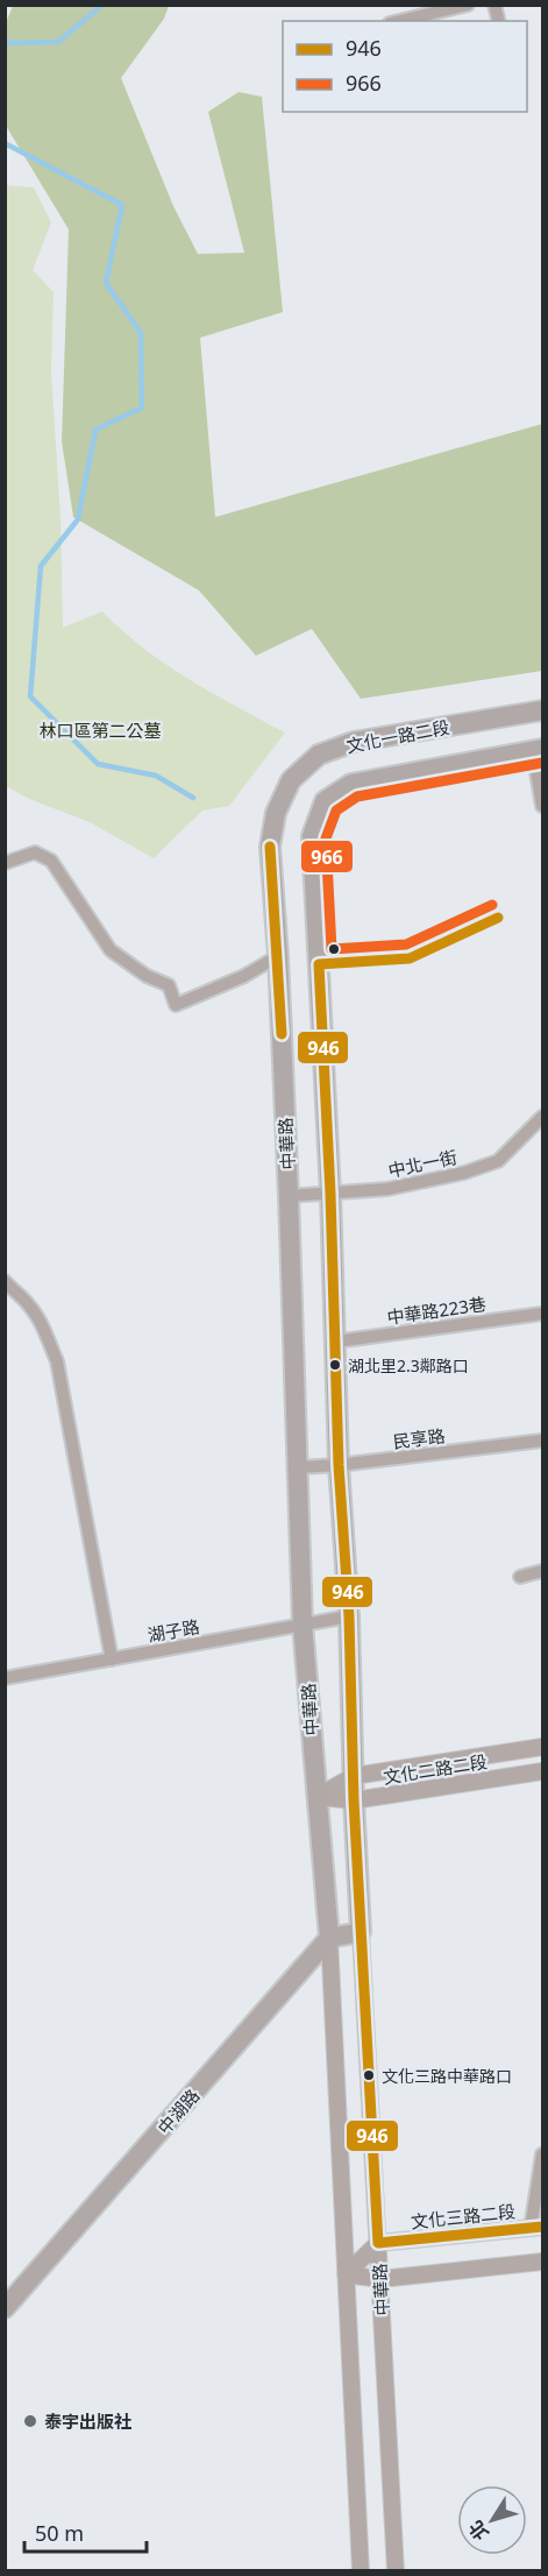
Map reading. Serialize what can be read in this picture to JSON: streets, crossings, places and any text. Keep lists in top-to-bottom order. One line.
{"streets":{"main road":["文化一路二段","中華路","中湖路"],"street":["中北一街","中華路223巷","民享路","湖子路","文化二路二段","文化三路二段"]},"crossings":[["文化一路二段","中華路"],["中華路","中北一街"],["中華路","中華路223巷"],["中華路","民享路"],["中華路","湖子路"],["中華路","文化二路二段"],["中華路","中湖路"],["中華路","文化三路二段"]],"parks":["林口區第二公墓"],"places":["湖北里2.3鄰路口","文化三路中華路口","泰宇出版社"],"lines":["transit line 966","transit line 946"],"legend":["946","966"],"scale_bar":"50 m","north":"bottom left"}
